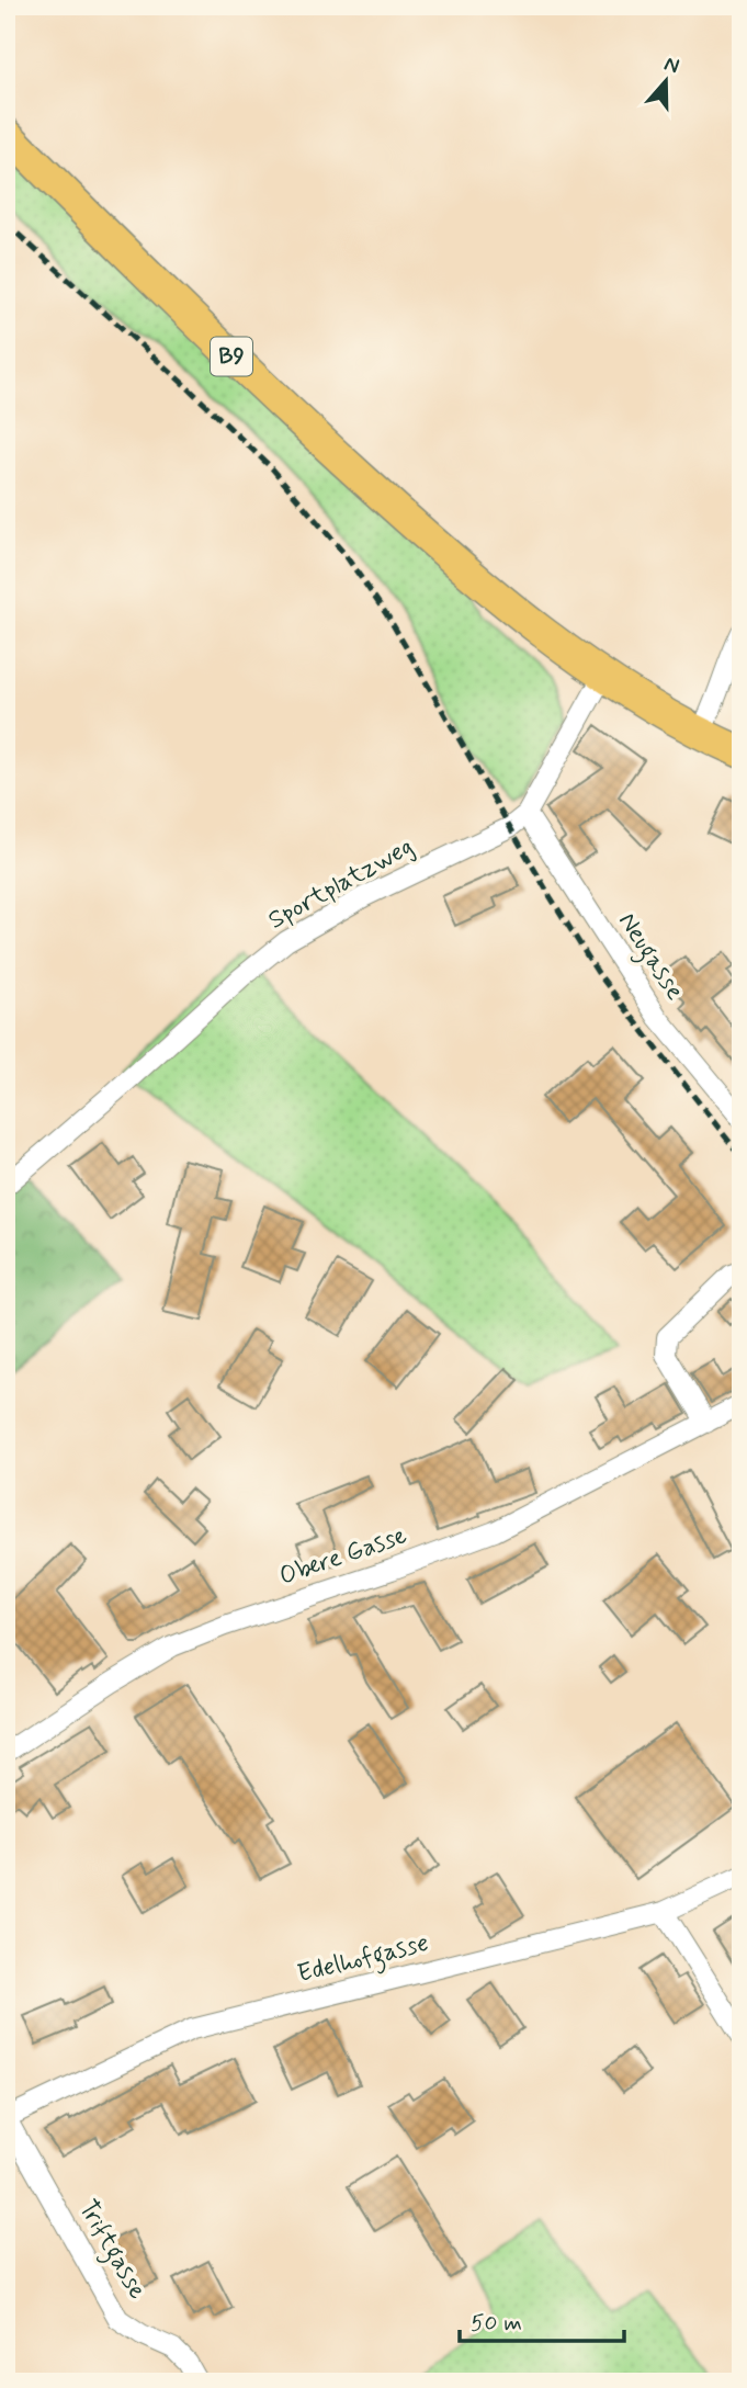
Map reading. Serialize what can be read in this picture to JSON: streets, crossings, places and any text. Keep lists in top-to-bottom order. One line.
{"streets":{"main road":["B9"],"street":["Sportplatzweg","Neugasse","Obere Gasse","Edelhofgasse","Triftgasse"]},"crossings":[["B9","Sportplatzweg"],["Sportplatzweg","Neugasse"],["Edelhofgasse","Triftgasse"]],"scale_bar":"50 m","north":"top"}
